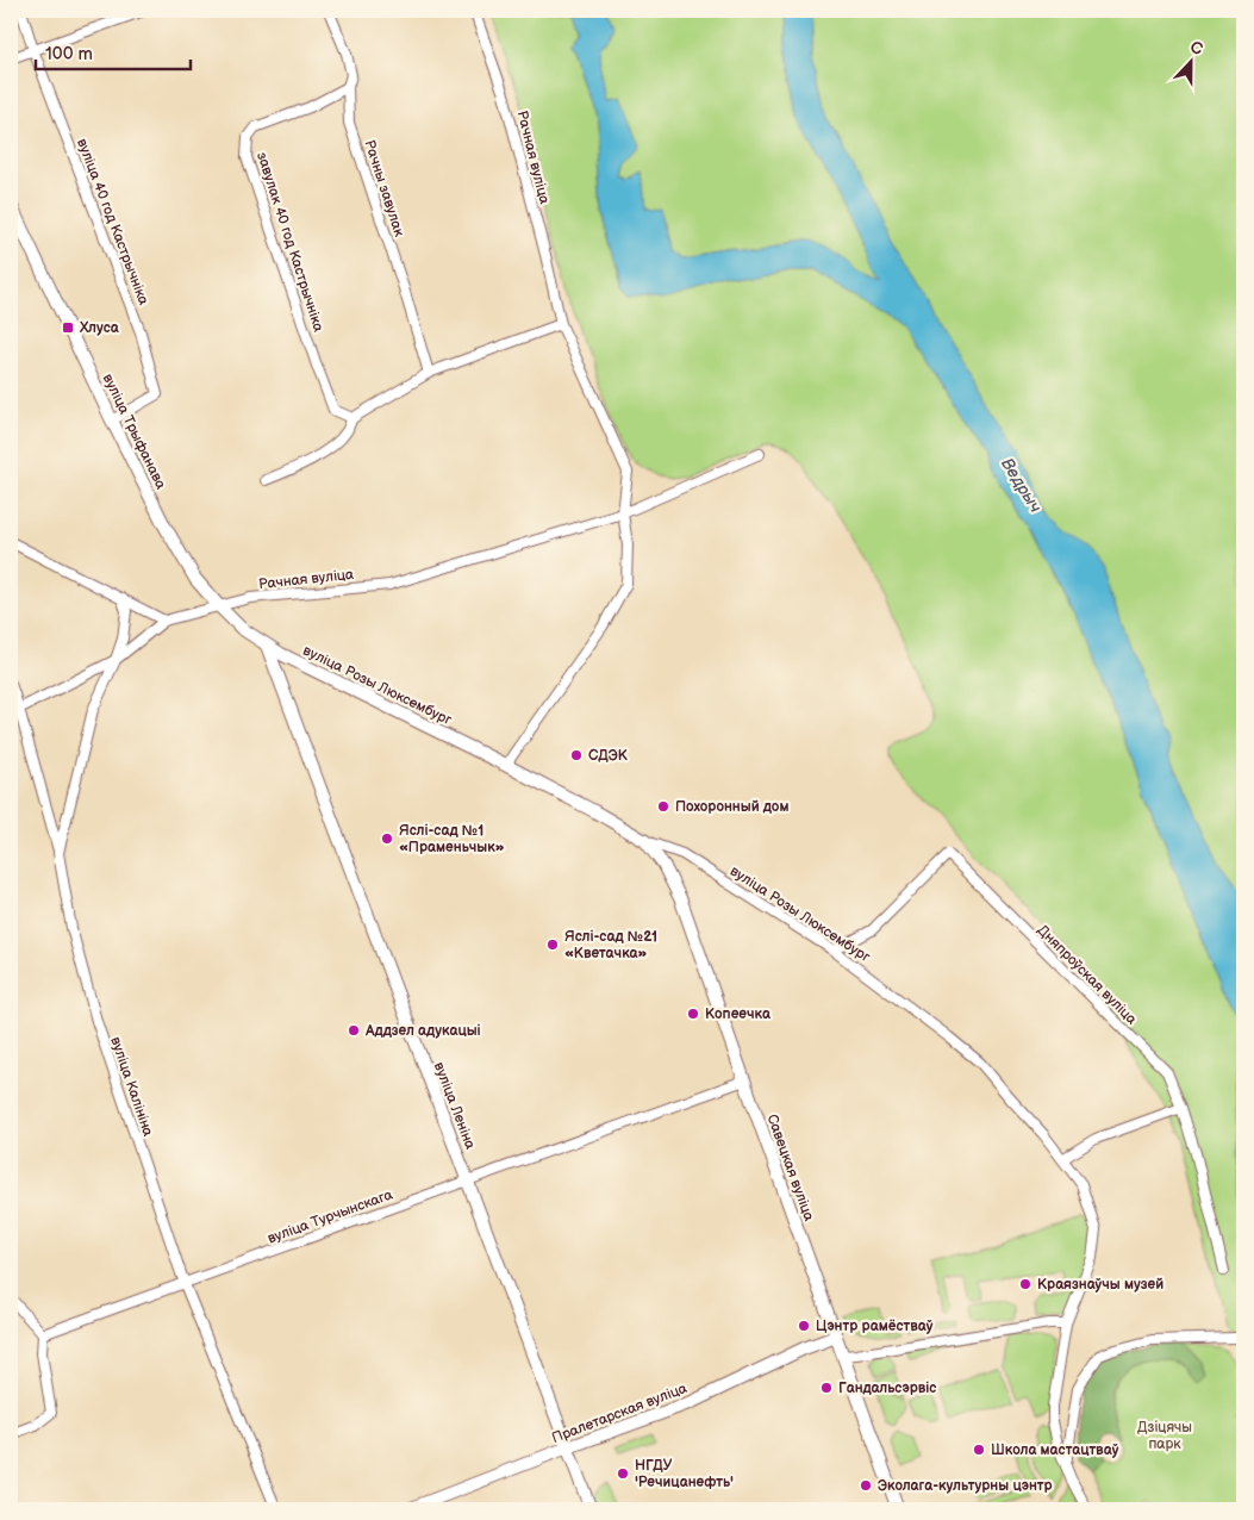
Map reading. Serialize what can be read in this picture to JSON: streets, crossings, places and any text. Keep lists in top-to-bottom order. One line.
{"streets":{"street":["Рачная вуліца","Рачны завулак","вуліца 40 год Кастрычніка","завулак 40 год Кастрычніка","вуліца Трыфанава","вуліца Розы Люксембург","Дняпроўская вуліца","вуліца Калініна","вуліца Леніна","Савецкая вуліца","вуліца Турчынскага","Пралетарская вуліца"]},"crossings":[["Рачная вуліца","вуліца Трыфанава"],["Рачная вуліца","вуліца Калініна"],["Рачны завулак","завулак 40 год Кастрычніка"],["вуліца 40 год Кастрычніка","вуліца Трыфанава"],["вуліца Трыфанава","вуліца Розы Люксембург"],["вуліца Трыфанава","вуліца Леніна"],["вуліца Розы Люксембург","Дняпроўская вуліца"],["вуліца Розы Люксембург","вуліца Леніна"],["вуліца Розы Люксембург","Савецкая вуліца"],["вуліца Калініна","вуліца Турчынскага"],["вуліца Леніна","вуліца Турчынскага"],["вуліца Леніна","Пралетарская вуліца"],["Савецкая вуліца","вуліца Турчынскага"],["Савецкая вуліца","Пралетарская вуліца"]],"water":["Ведрыч"],"parks":["Дзіцячы парк"],"places":{"transit":["Хлуса"],"other":["СДЭК","Похоронный дом","Яслі-сад №1 «Праменьчык»","Яслі-сад №21 «Кветачка»","Копеечка","Аддзел адукацыі","Краязнаўчы музей","Цэнтр рамёстваў","Гандальсэрвіс","Школа мастацтваў","НГДУ 'Речицанефть'","Эколага-культурны цэнтр"]},"scale_bar":"100 m","north":"top"}
